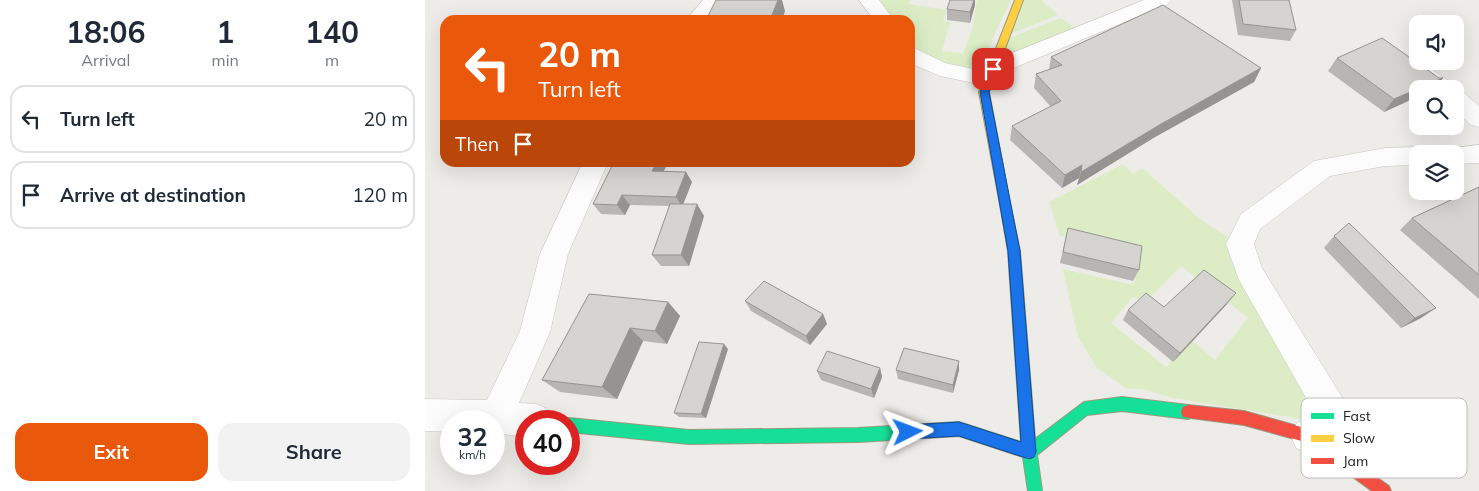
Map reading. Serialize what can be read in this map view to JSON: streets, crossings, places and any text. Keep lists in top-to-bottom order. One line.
{"legend":["Fast","Slow","Jam"],"page":{"eta":["18:06","Arrival","1","min","140","m"],"turn":["20 m","Turn left"],"list":[{"name":"Turn left","value":"20 m"},{"name":"Arrive at destination","value":"120 m"}],"then":"Then","speed":"32 km/h","limit":"40","buttons":["Exit","Share"]}}
